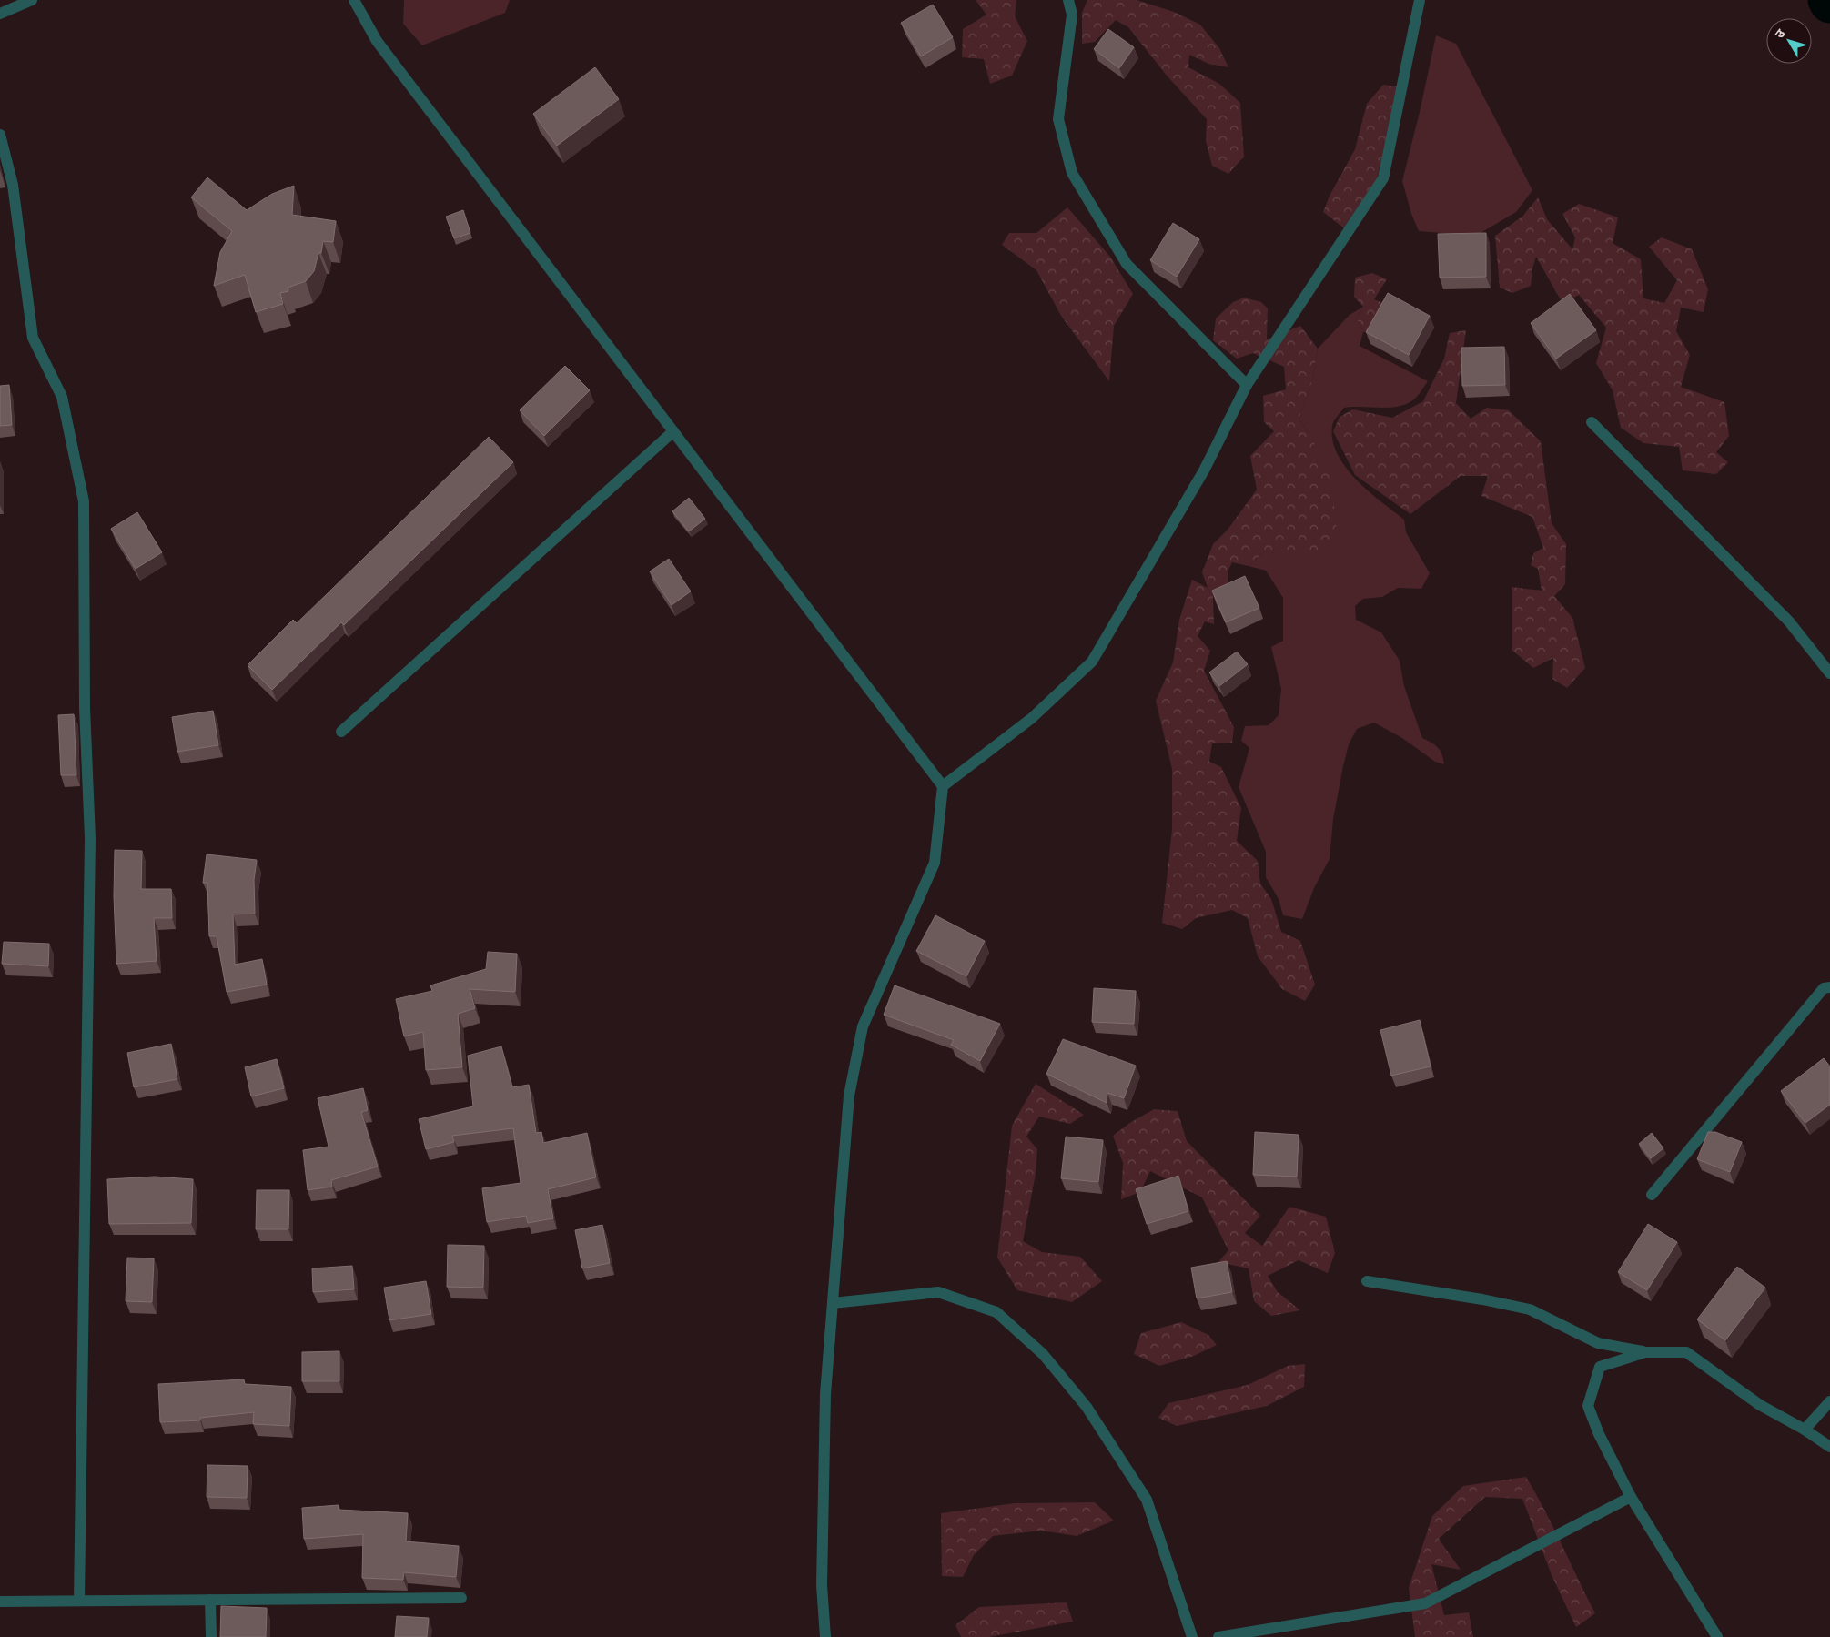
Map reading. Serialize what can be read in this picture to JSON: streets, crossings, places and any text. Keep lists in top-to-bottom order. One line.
{"north":"top left"}
